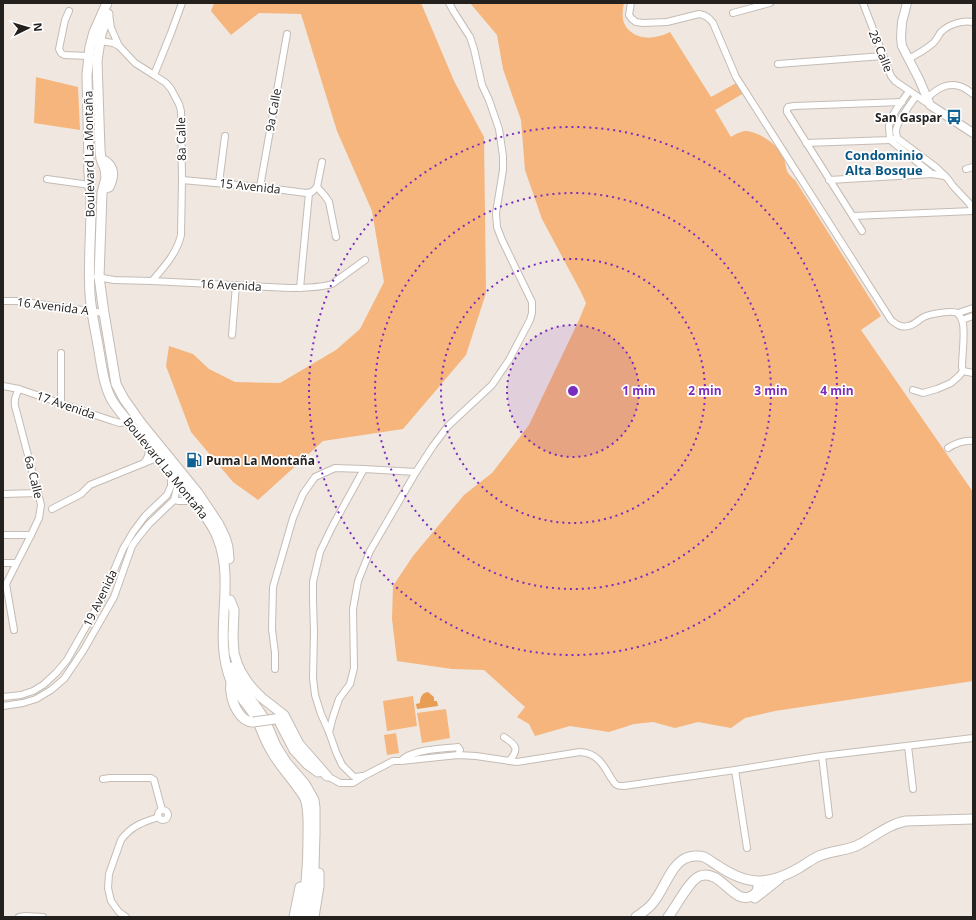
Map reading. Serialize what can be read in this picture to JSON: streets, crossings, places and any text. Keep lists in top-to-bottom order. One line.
{"streets":{"main road":["Boulevard La Montaña"],"street":["28 Calle","9a Calle","8a Calle","15 Avenida","16 Avenida","16 Avenida A","17 Avenida","6a Calle","19 Avenida"]},"crossings":[["9a Calle","15 Avenida"],["8a Calle","15 Avenida"],["8a Calle","16 Avenida"],["Boulevard La Montaña","16 Avenida"],["Boulevard La Montaña","16 Avenida A"],["Boulevard La Montaña","17 Avenida"],["Boulevard La Montaña","19 Avenida"],["17 Avenida","6a Calle"]],"districts":["Condominio Alta Bosque"],"places":{"bus stop":["San Gaspar"],"fuel station":["Puma La Montaña"]},"north":"right","rings":["1 min","2 min","3 min","4 min"]}
